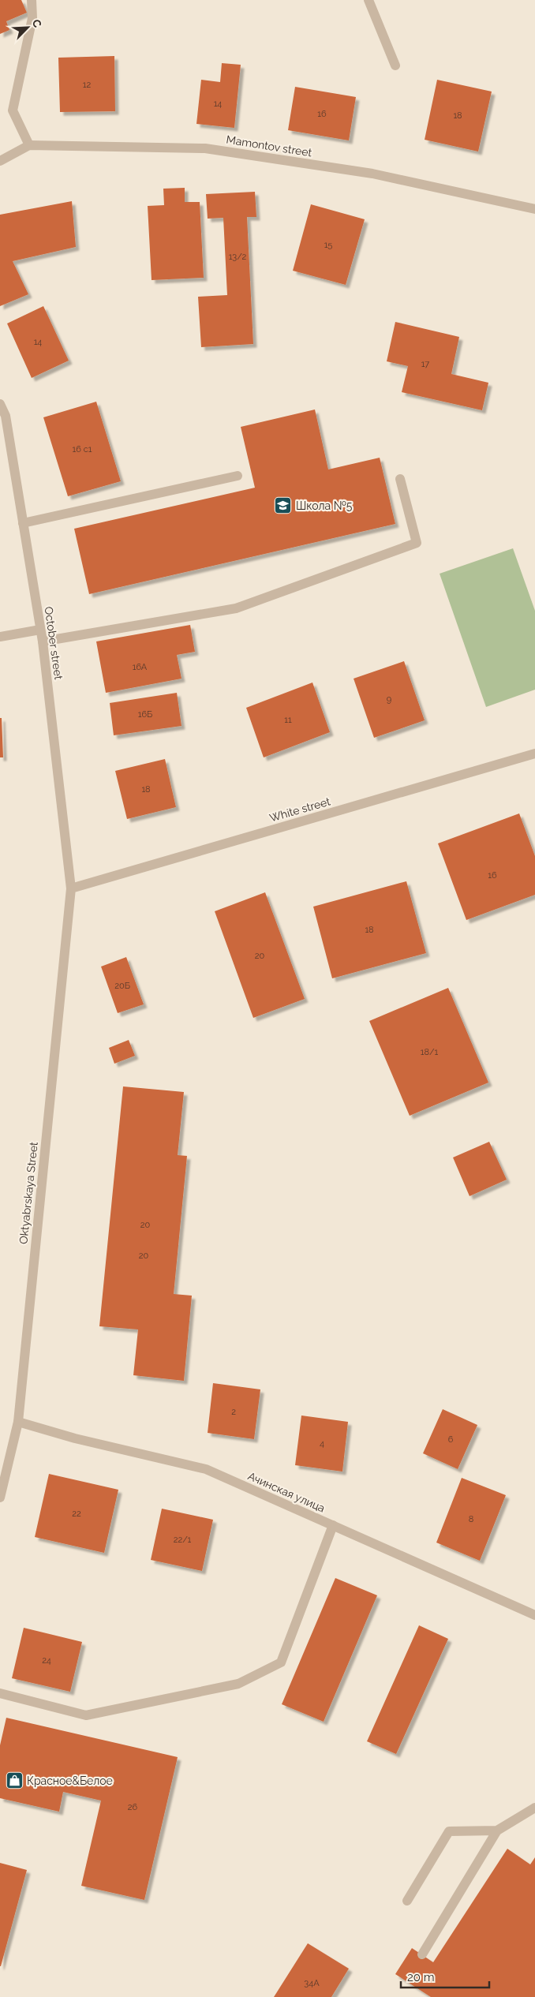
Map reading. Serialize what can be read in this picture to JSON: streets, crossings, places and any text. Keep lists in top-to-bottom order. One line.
{"streets":{"street":["Mamontov street","October street","White street","Oktyabrskaya Street","Ачинская улица"]},"crossings":[["October street","White street"],["October street","Oktyabrskaya Street"],["White street","Oktyabrskaya Street"],["Oktyabrskaya Street","Ачинская улица"]],"places":{"school or university":["Школа №5"],"shop":["Красное&Белое"]},"house_numbers":["12","14","16","18","15","13/2","14","17","16 c1","16А","9","16Б","11","18","16","18","20","20Б","18/1","20","20","2","6","4","22","8","22/1","24","26","34А"],"scale_bar":"20 m","north":"top right"}
